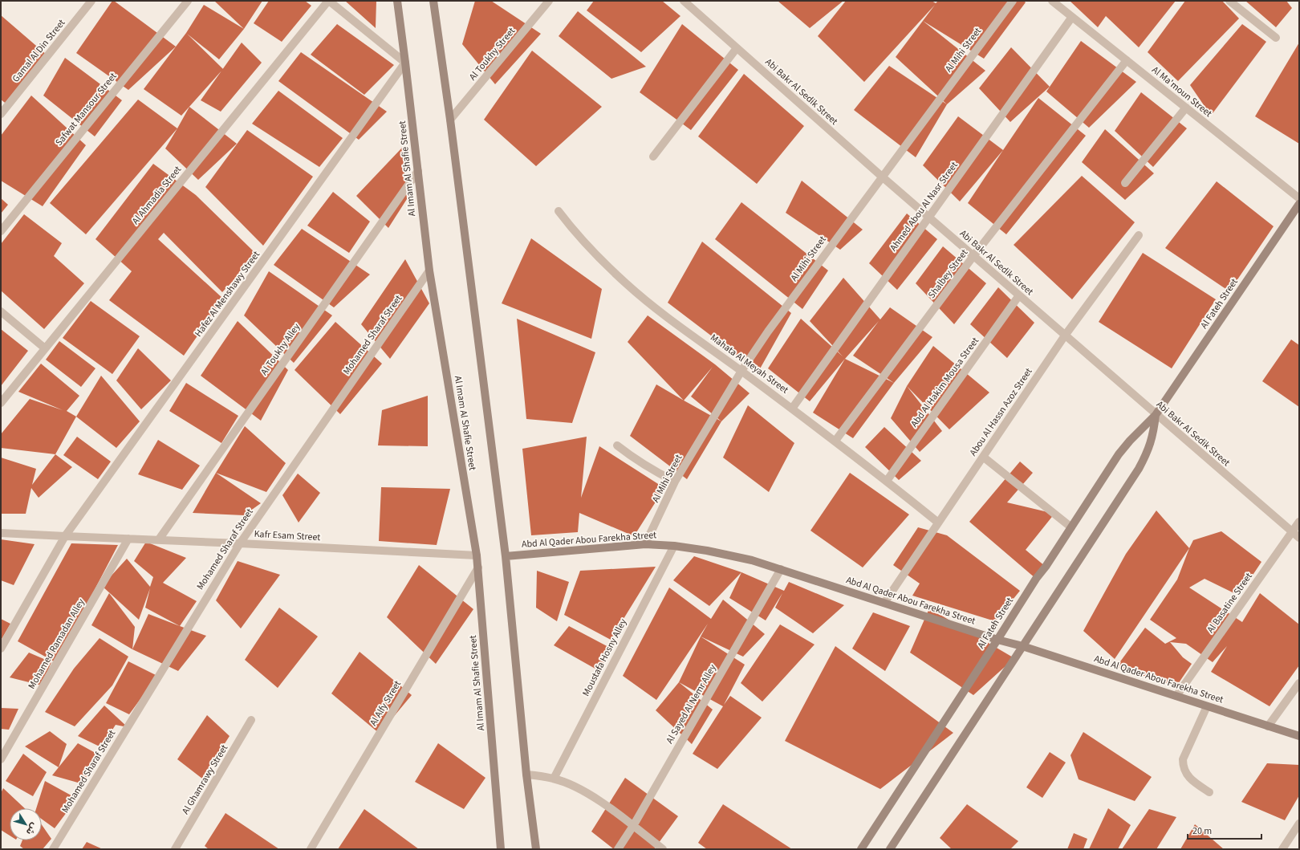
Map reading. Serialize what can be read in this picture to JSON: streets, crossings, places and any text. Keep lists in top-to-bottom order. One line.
{"streets":{"street":["Al Mihi Street","Gamal Al Din Street","Al Toukhy Street","Abi Bakr Al Sedik Street","Al Ma'moun Street","Safwat Mansour Street","Al Imam Al Shafie Street","Al Ahmadia Street","Ahmed Abou Al Nasr Street","Shalbey Street","Hafez Al Menshawy Street","Al Fateh Street","Mohamed Sharaf Street","Al Toukhy Alley","Mahata Al Meyah Street","Abd Al Hakim Mousa Street","Abou Al Hassn Azoz Street","Kafr Esam Street","Abd Al Qader Abou Farekha Street","Al Basatine Street","Mohamed Ramadan Alley","Moustafa Hosny Alley","Al Alfy Street","Al Sayed Al Nemr Alley","Al Ghamrawy Street"]},"crossings":[["Al Mihi Street","Abi Bakr Al Sedik Street"],["Al Mihi Street","Mahata Al Meyah Street"],["Al Mihi Street","Abd Al Qader Abou Farekha Street"],["Abi Bakr Al Sedik Street","Ahmed Abou Al Nasr Street"],["Abi Bakr Al Sedik Street","Shalbey Street"],["Abi Bakr Al Sedik Street","Al Fateh Street"],["Abi Bakr Al Sedik Street","Abd Al Hakim Mousa Street"],["Abi Bakr Al Sedik Street","Abou Al Hassn Azoz Street"],["Abi Bakr Al Sedik Street","Al Basatine Street"],["Al Ma'moun Street","Ahmed Abou Al Nasr Street"],["Al Ma'moun Street","Shalbey Street"],["Al Imam Al Shafie Street","Hafez Al Menshawy Street"],["Al Imam Al Shafie Street","Mohamed Sharaf Street"],["Al Imam Al Shafie Street","Al Toukhy Alley"],["Al Imam Al Shafie Street","Kafr Esam Street"],["Al Imam Al Shafie Street","Al Alfy Street"],["Ahmed Abou Al Nasr Street","Mahata Al Meyah Street"],["Shalbey Street","Mahata Al Meyah Street"],["Hafez Al Menshawy Street","Kafr Esam Street"],["Al Fateh Street","Abd Al Qader Abou Farekha Street"],["Mohamed Sharaf Street","Kafr Esam Street"],["Al Toukhy Alley","Kafr Esam Street"],["Mahata Al Meyah Street","Abd Al Hakim Mousa Street"],["Mahata Al Meyah Street","Abou Al Hassn Azoz Street"],["Abou Al Hassn Azoz Street","Abd Al Qader Abou Farekha Street"],["Kafr Esam Street","Mohamed Ramadan Alley"],["Abd Al Qader Abou Farekha Street","Al Basatine Street"],["Abd Al Qader Abou Farekha Street","Moustafa Hosny Alley"],["Abd Al Qader Abou Farekha Street","Al Sayed Al Nemr Alley"]],"scale_bar":"20 m","north":"bottom right"}
